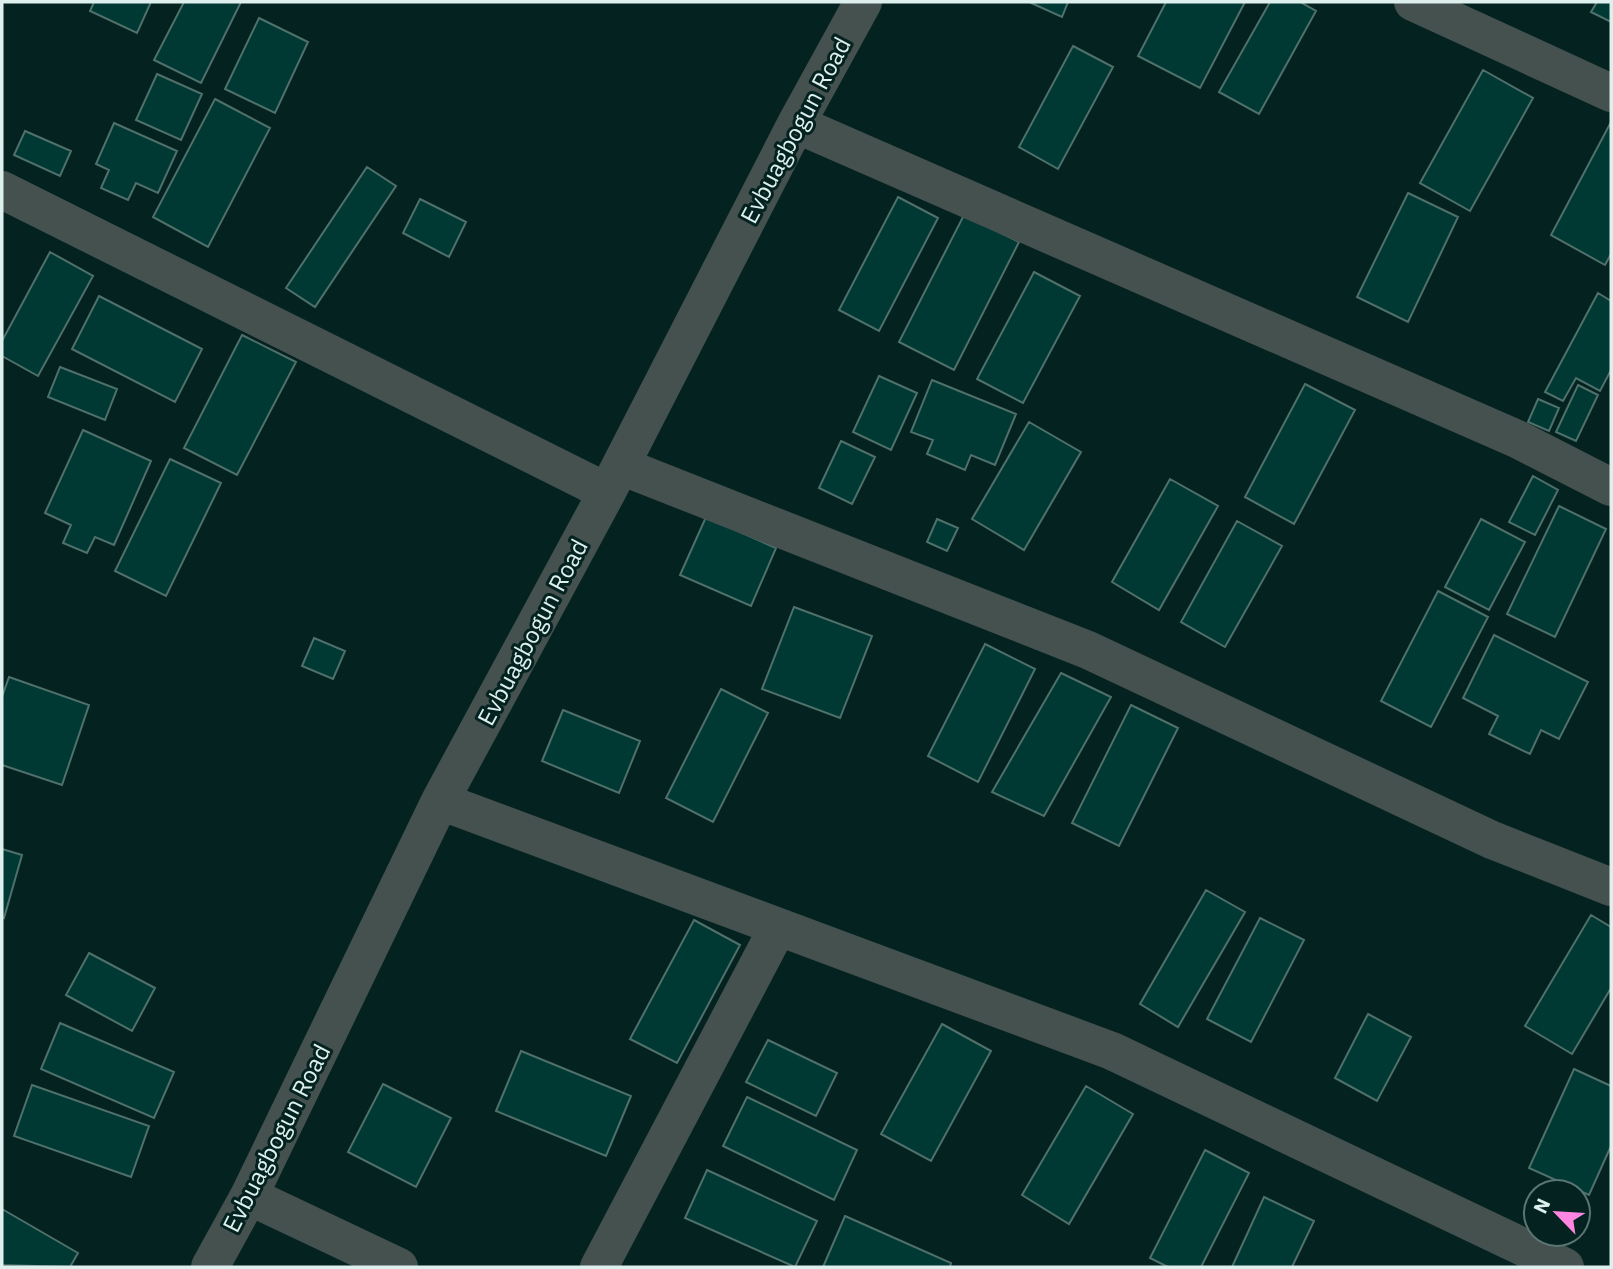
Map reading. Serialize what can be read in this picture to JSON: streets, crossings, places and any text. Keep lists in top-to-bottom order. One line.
{"streets":{"street":["Evbuagbogun Road"]},"north":"top left"}
